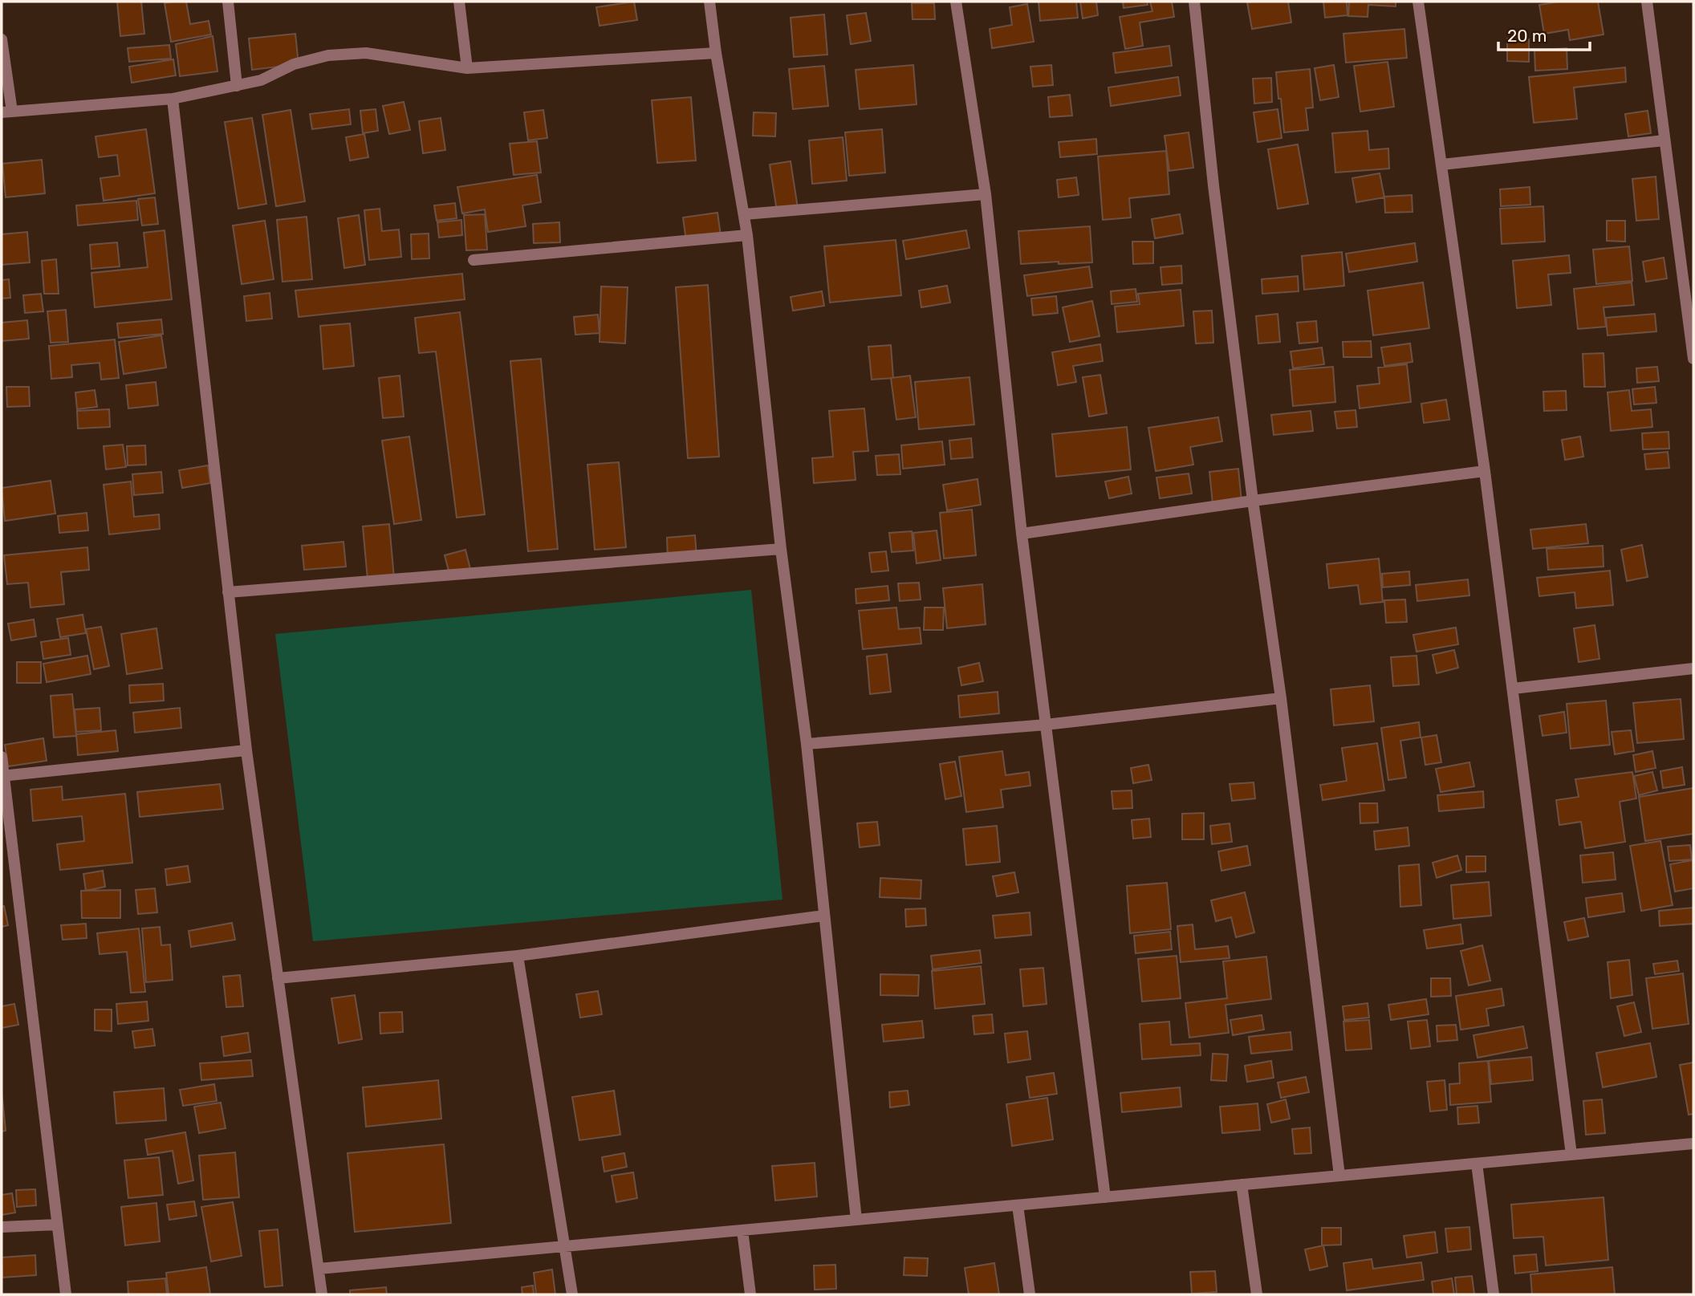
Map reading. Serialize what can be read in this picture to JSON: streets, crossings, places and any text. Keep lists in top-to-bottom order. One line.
{"scale_bar":"20 m"}
